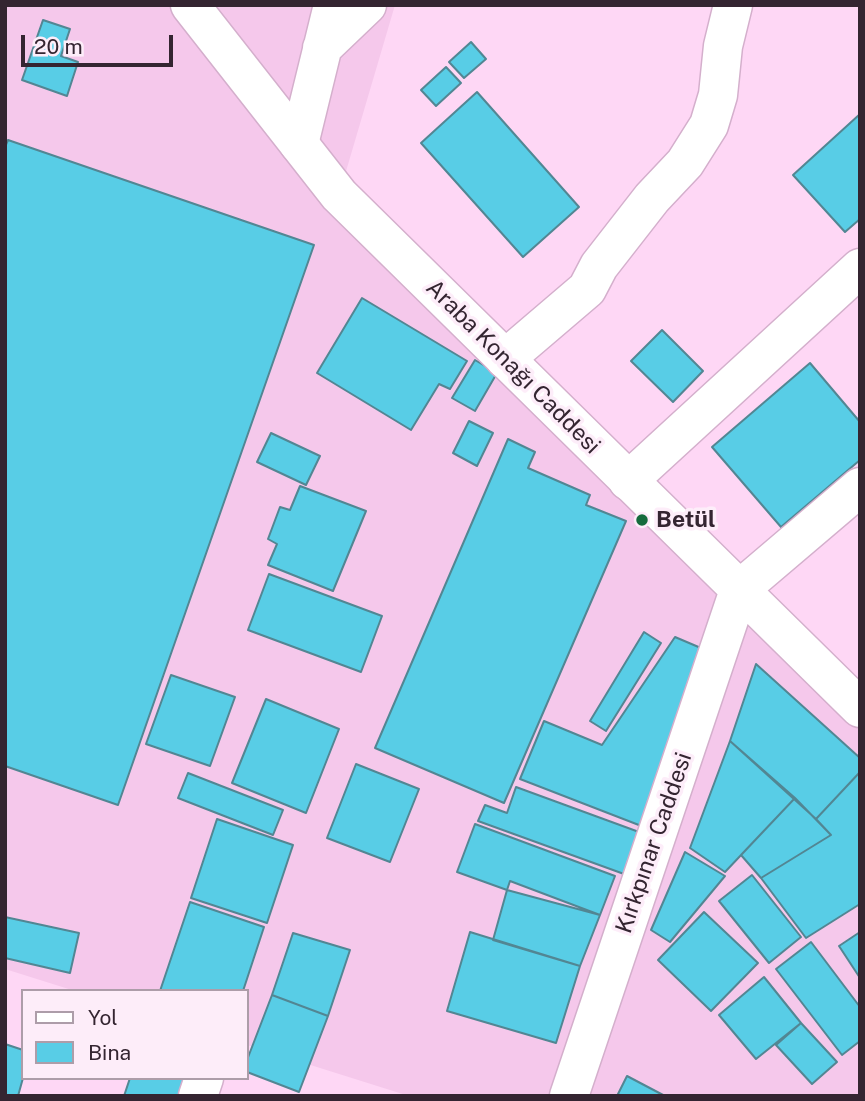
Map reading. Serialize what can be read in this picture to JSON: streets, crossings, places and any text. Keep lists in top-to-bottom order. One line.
{"streets":{"main road":["Araba Konağı Caddesi","Kırkpınar Caddesi"]},"crossings":[["Araba Konağı Caddesi","Kırkpınar Caddesi"]],"places":["Betül"],"legend":["Yol","Bina"],"scale_bar":"20 m"}
